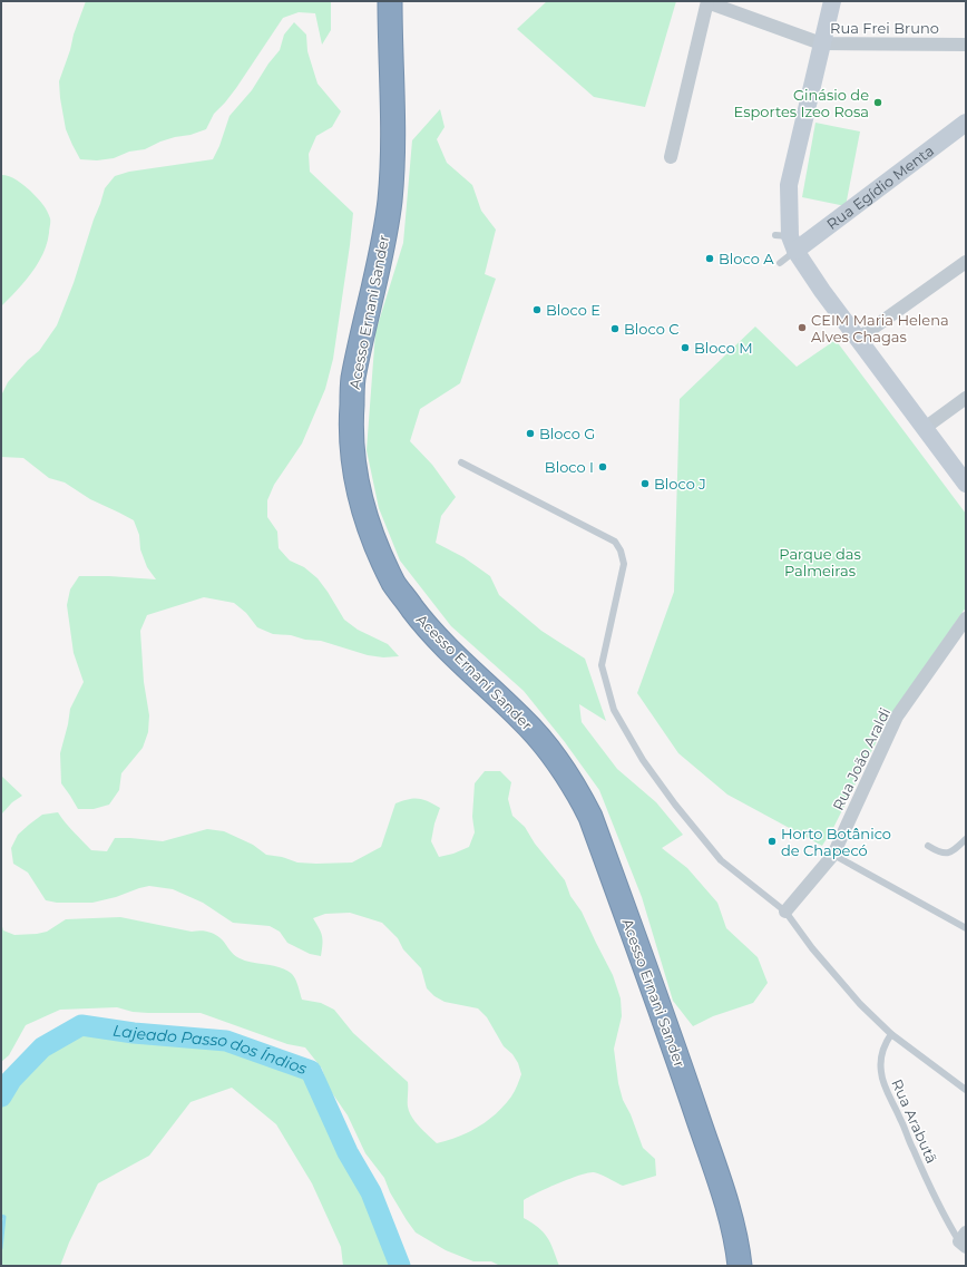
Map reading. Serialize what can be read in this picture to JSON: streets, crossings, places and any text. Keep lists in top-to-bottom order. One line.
{"streets":{"highway":["Acesso Ernani Sander"],"street":["Rua Frei Bruno","Rua Egídio Menta","Rua João Araldi"],"lane":["Rua Arabutã"]},"water":["Lajeado Passo dos Índios"],"parks":["Parque das Palmeiras"],"places":["Ginásio de Esportes Izeo Rosa","Bloco A","Bloco E","CEIM Maria Helena Alves Chagas","Bloco C","Bloco M","Bloco G","Bloco I","Bloco J","Horto Botânico de Chapecó"]}
